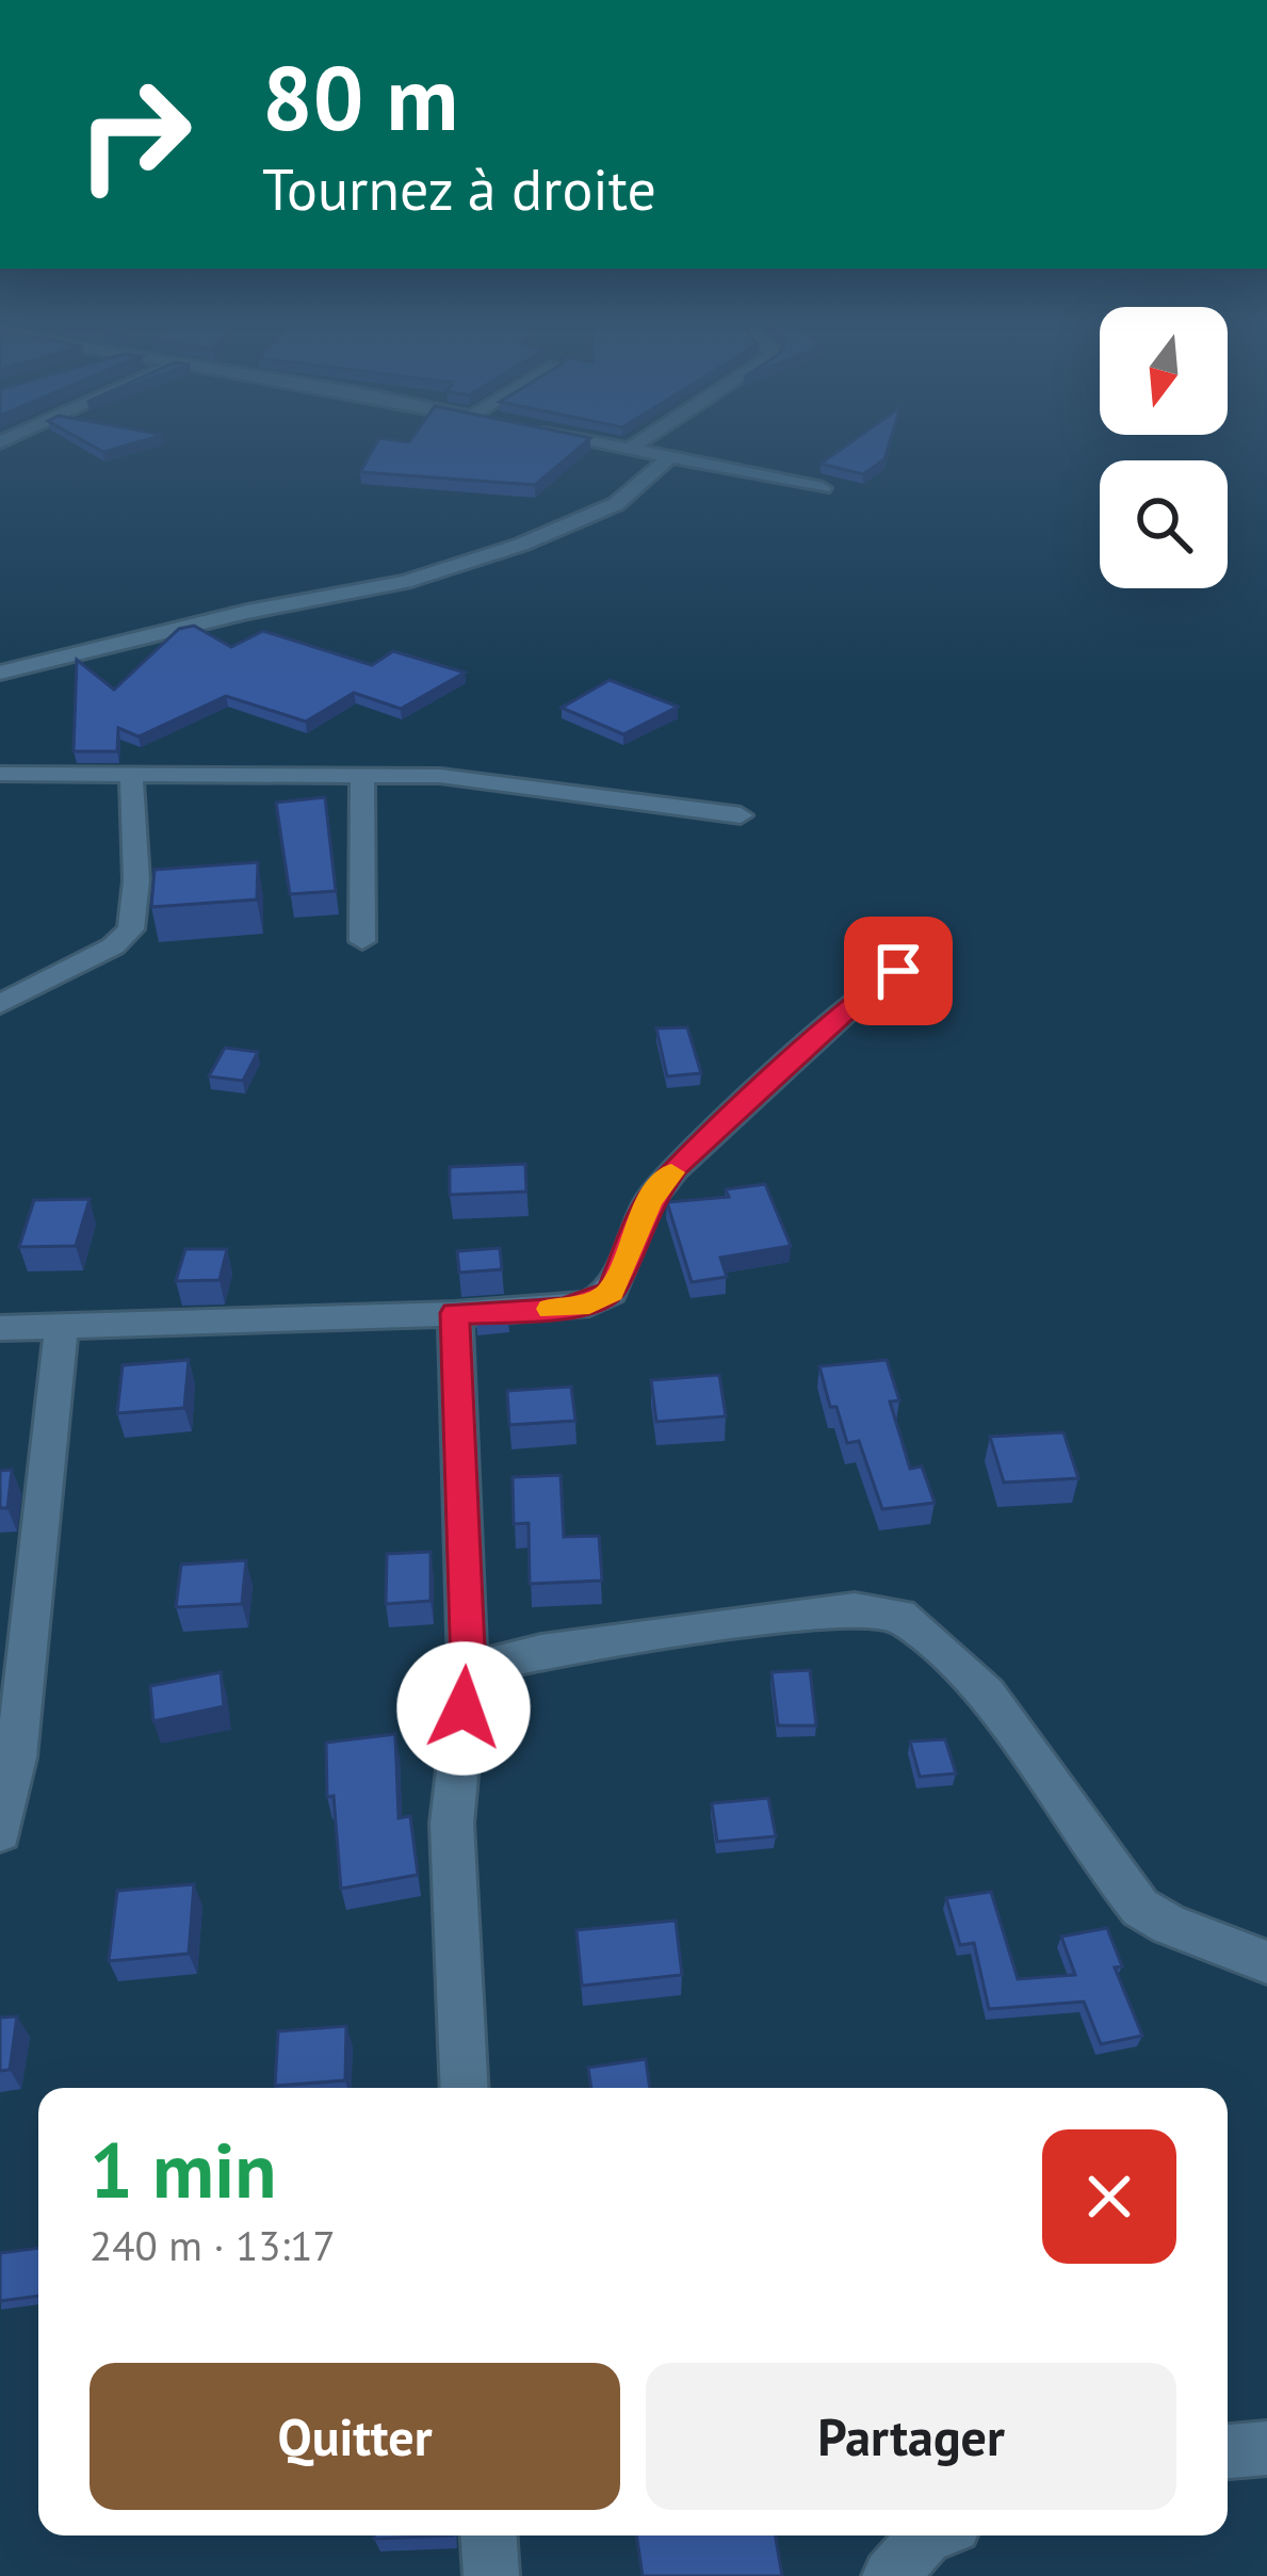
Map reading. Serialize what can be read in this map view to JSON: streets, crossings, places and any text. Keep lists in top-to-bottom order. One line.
{"north":"bottom","page":{"turn":["80 m","Tournez à droite"],"heading":["1 min","240 m · 13:17"],"buttons":["Quitter","Partager"]}}
